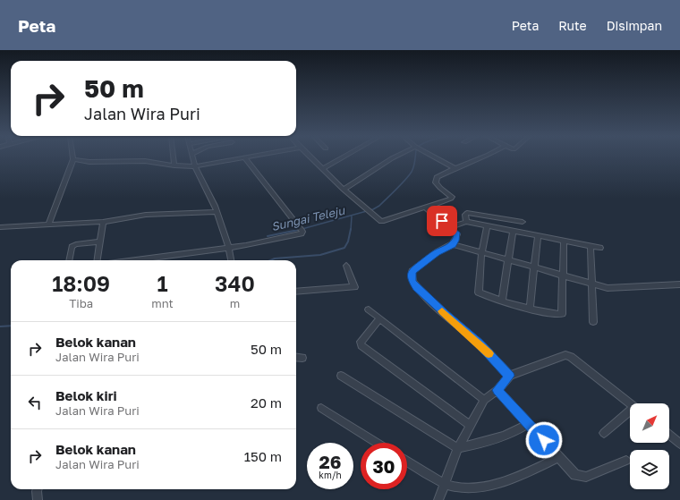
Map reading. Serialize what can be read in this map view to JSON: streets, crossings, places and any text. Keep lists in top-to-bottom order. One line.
{"water":["Sungai Teleju"],"north":"top right","page":{"header":"Peta","nav":["Peta","Rute","Disimpan"],"turn":["50 m","Jalan Wira Puri"],"eta":["18:09","Tiba","1","mnt","340","m"],"list":[{"name":"Belok kanan","note":"Jalan Wira Puri","value":"50 m"},{"name":"Belok kiri","note":"Jalan Wira Puri","value":"20 m"},{"name":"Belok kanan","note":"Jalan Wira Puri","value":"150 m"}],"speed":"26 km/h","limit":"30"}}
